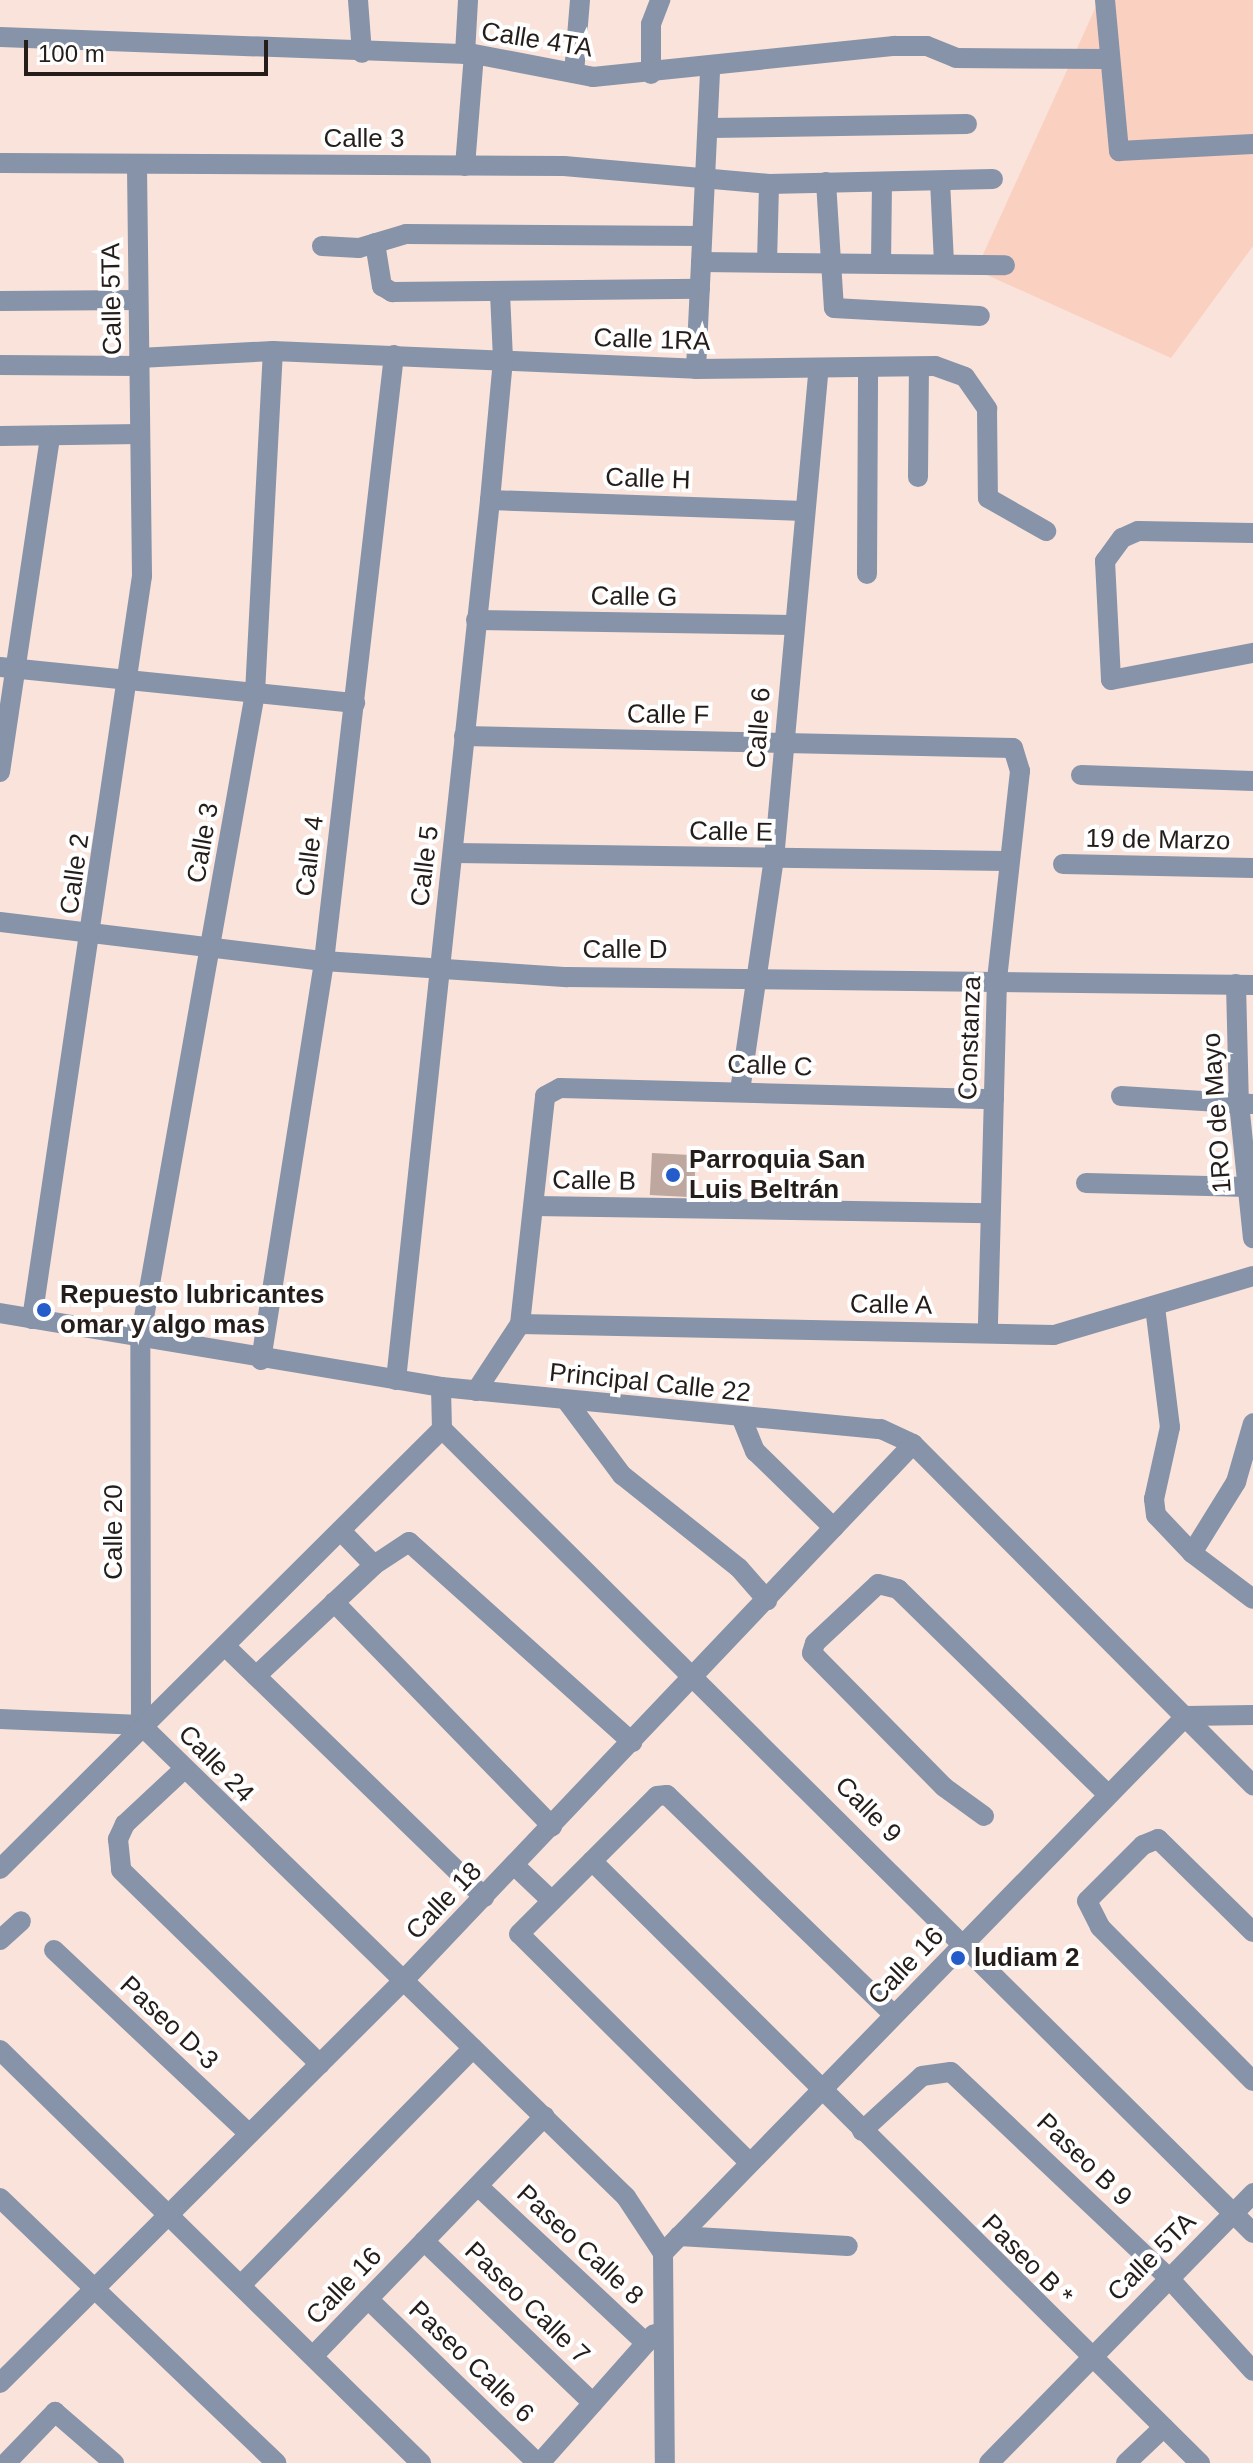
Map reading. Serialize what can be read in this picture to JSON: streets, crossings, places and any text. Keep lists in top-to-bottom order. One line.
{"streets":{"street":["Calle 4TA","Calle 3","Calle 5TA","Calle 1RA","Calle H","Calle G","Calle F","Calle 6","Calle E","19 de Marzo","Calle 4","Calle 5","Calle 2","Calle D","Constanza","Calle C","1RO de Mayo","Calle B","Calle A","Principal Calle 22","Calle 20","Calle 24","Calle 9","Calle 18","Calle 16","Paseo D-3","Paseo B 9","Paseo Calle 8","Paseo B *","Paseo Calle 7","Paseo Calle 6"]},"crossings":[["Calle 3","Calle 5TA"],["Calle 3","Calle 1RA"],["Calle 3","Calle D"],["Calle 3","Principal Calle 22"],["Calle 3","Calle 20"],["Calle 5TA","Calle 1RA"],["Calle 5TA","Calle 2"],["Calle 5TA","Calle 9"],["Calle 5TA","Paseo B 9"],["Calle 5TA","Paseo B *"],["Calle 1RA","Calle 6"],["Calle 1RA","Calle 4"],["Calle 1RA","Calle 5"],["Calle H","Calle 6"],["Calle H","Calle 5"],["Calle G","Calle 6"],["Calle G","Calle 5"],["Calle F","Calle 6"],["Calle F","Calle 5"],["Calle F","Constanza"],["Calle 6","Calle E"],["Calle 6","Calle D"],["Calle 6","Calle C"],["Calle E","Calle 5"],["Calle E","Constanza"],["Calle 4","Calle D"],["Calle 4","Principal Calle 22"],["Calle 5","Calle D"],["Calle 5","Principal Calle 22"],["Calle 2","Calle D"],["Calle 2","Principal Calle 22"],["Calle D","Constanza"],["Calle D","1RO de Mayo"],["Constanza","Calle C"],["Constanza","Calle B"],["Constanza","Calle A"],["Calle C","Calle B"],["Principal Calle 22","Calle 20"],["Principal Calle 22","Calle 18"],["Principal Calle 22","Calle 16"],["Calle 20","Calle 24"],["Calle 24","Calle 18"],["Calle 24","Calle 16"],["Calle 9","Calle 18"],["Calle 9","Calle 16"],["Calle 18","Paseo D-3"],["Calle 16","Paseo Calle 8"],["Calle 16","Paseo B *"],["Calle 16","Paseo Calle 7"],["Calle 16","Paseo Calle 6"],["Paseo B 9","Paseo B *"]],"places":["Parroquia San Luis Beltrán","Repuesto lubricantes omar y algo mas","ludiam 2"],"scale_bar":"100 m"}
